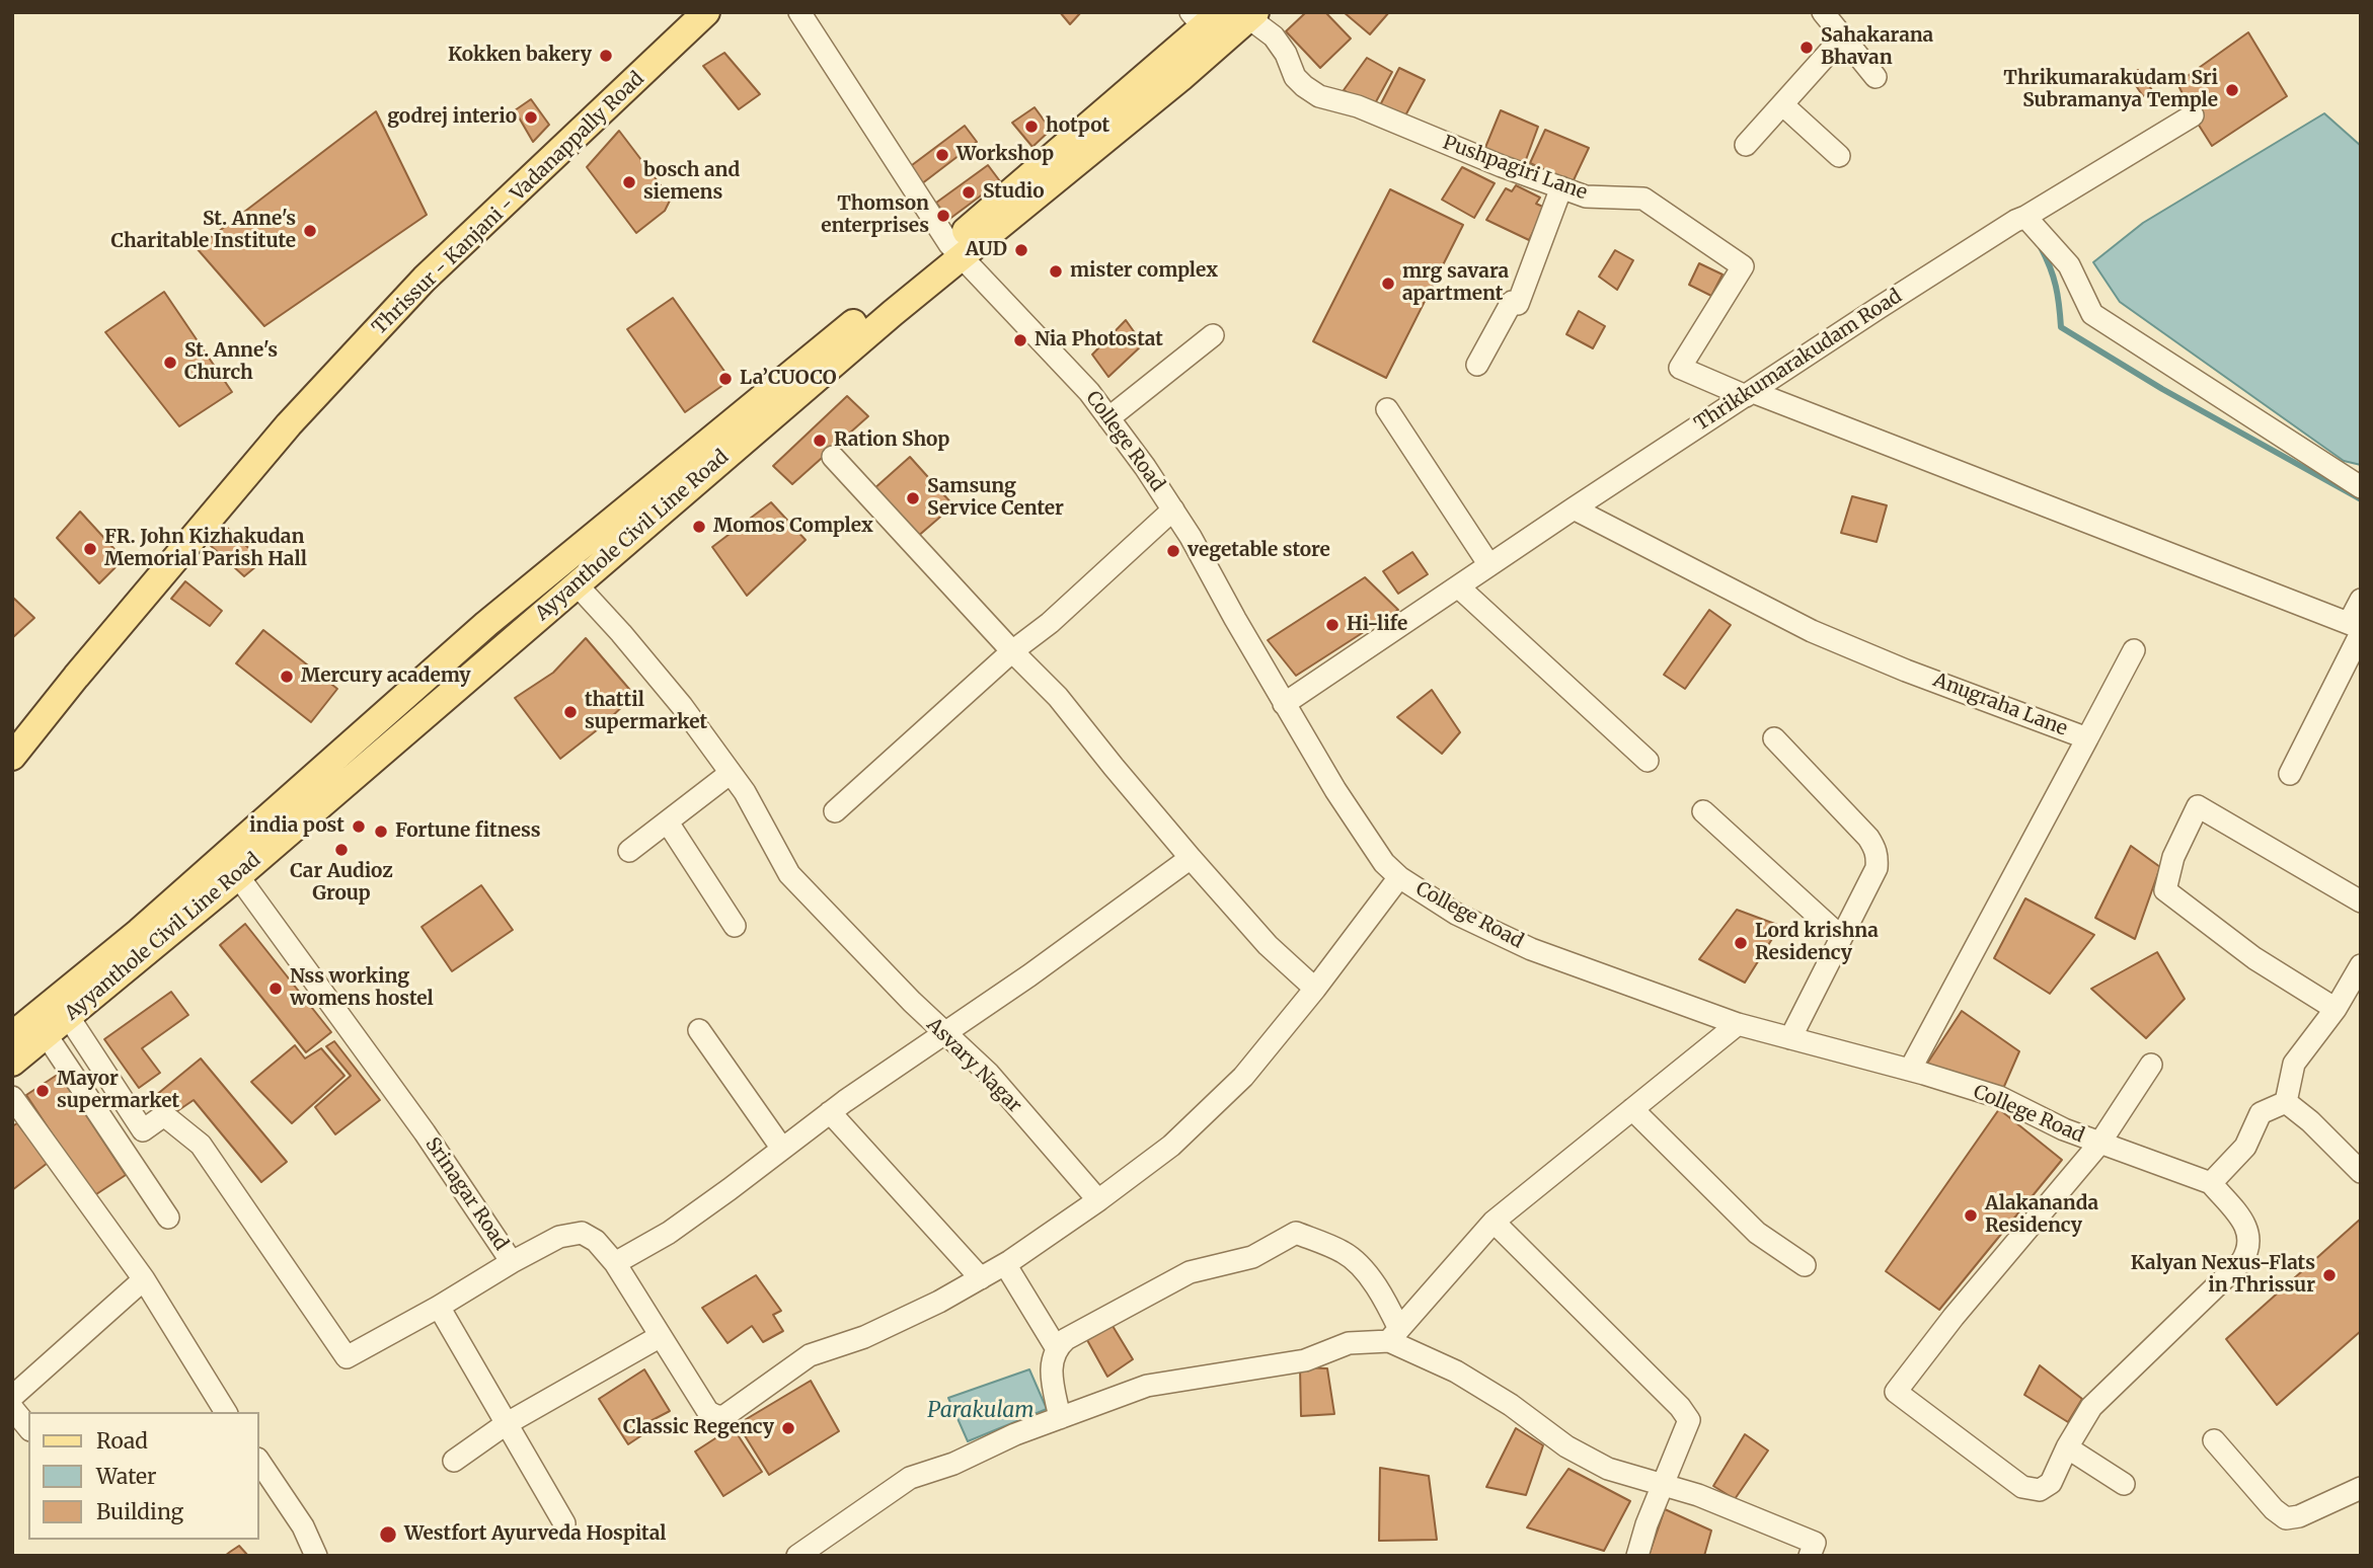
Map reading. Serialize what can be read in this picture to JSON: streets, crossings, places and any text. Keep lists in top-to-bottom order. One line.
{"streets":{"main road":["Thrissur - Kanjani - Vadanappally Road","Ayyanthole Civil Line Road"],"street":["Pushpagiri Lane","Thrikkumarakudam Road","College Road","Anugraha Lane","Asvary Nagar","Srinagar Road"]},"crossings":[["Pushpagiri Lane","Thrikkumarakudam Road"],["Pushpagiri Lane","Ayyanthole Civil Line Road"],["Thrikkumarakudam Road","College Road"],["Thrikkumarakudam Road","Anugraha Lane"],["College Road","Ayyanthole Civil Line Road"],["College Road","Anugraha Lane"],["Ayyanthole Civil Line Road","Asvary Nagar"],["Ayyanthole Civil Line Road","Srinagar Road"]],"water":["Parakulam"],"places":["Sahakarana Bhavan","Kokken bakery","Thrikumarakudam Sri Subramanya Temple","godrej interio","hotpot","Workshop","bosch and siemens","Studio","Thomson enterprises","St. Anne's Charitable Institute","AUD","mister complex","mrg savara apartment","Nia Photostat","St. Anne's Church","La’CUOCO","Ration Shop","Samsung Service Center","Momos Complex","FR. John Kizhakudan Memorial Parish Hall","vegetable store","Hi-life","Mercury academy","thattil supermarket","india post","Fortune fitness","Car Audioz Group","Lord krishna Residency","Nss working womens hostel","Mayor supermarket","Alakananda Residency","Kalyan Nexus-Flats in Thrissur","Classic Regency","Westfort Ayurveda Hospital"],"legend":["Road","Water","Building"]}
